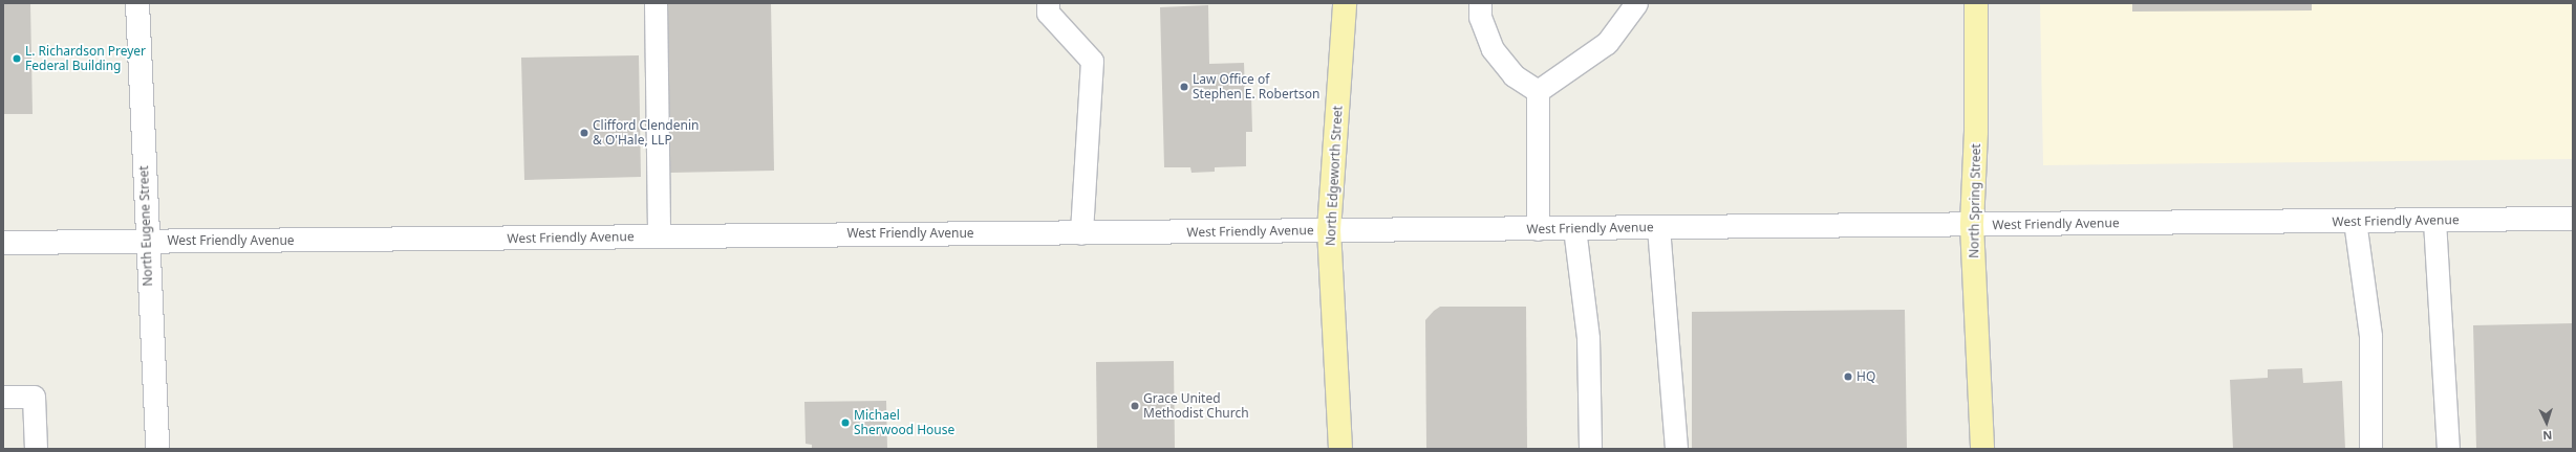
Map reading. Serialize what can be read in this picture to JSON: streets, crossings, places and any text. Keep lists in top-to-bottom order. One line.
{"streets":{"main road":["North Edgeworth Street","North Spring Street","West Friendly Avenue","North Eugene Street"]},"crossings":[["North Edgeworth Street","West Friendly Avenue"],["North Spring Street","West Friendly Avenue"],["West Friendly Avenue","North Eugene Street"]],"places":["L. Richardson Preyer Federal Building","Law Office of Stephen E. Robertson","Clifford Clendenin & O'Hale, LLP","HQ","Grace United Methodist Church","Michael Sherwood House"],"north":"bottom"}
